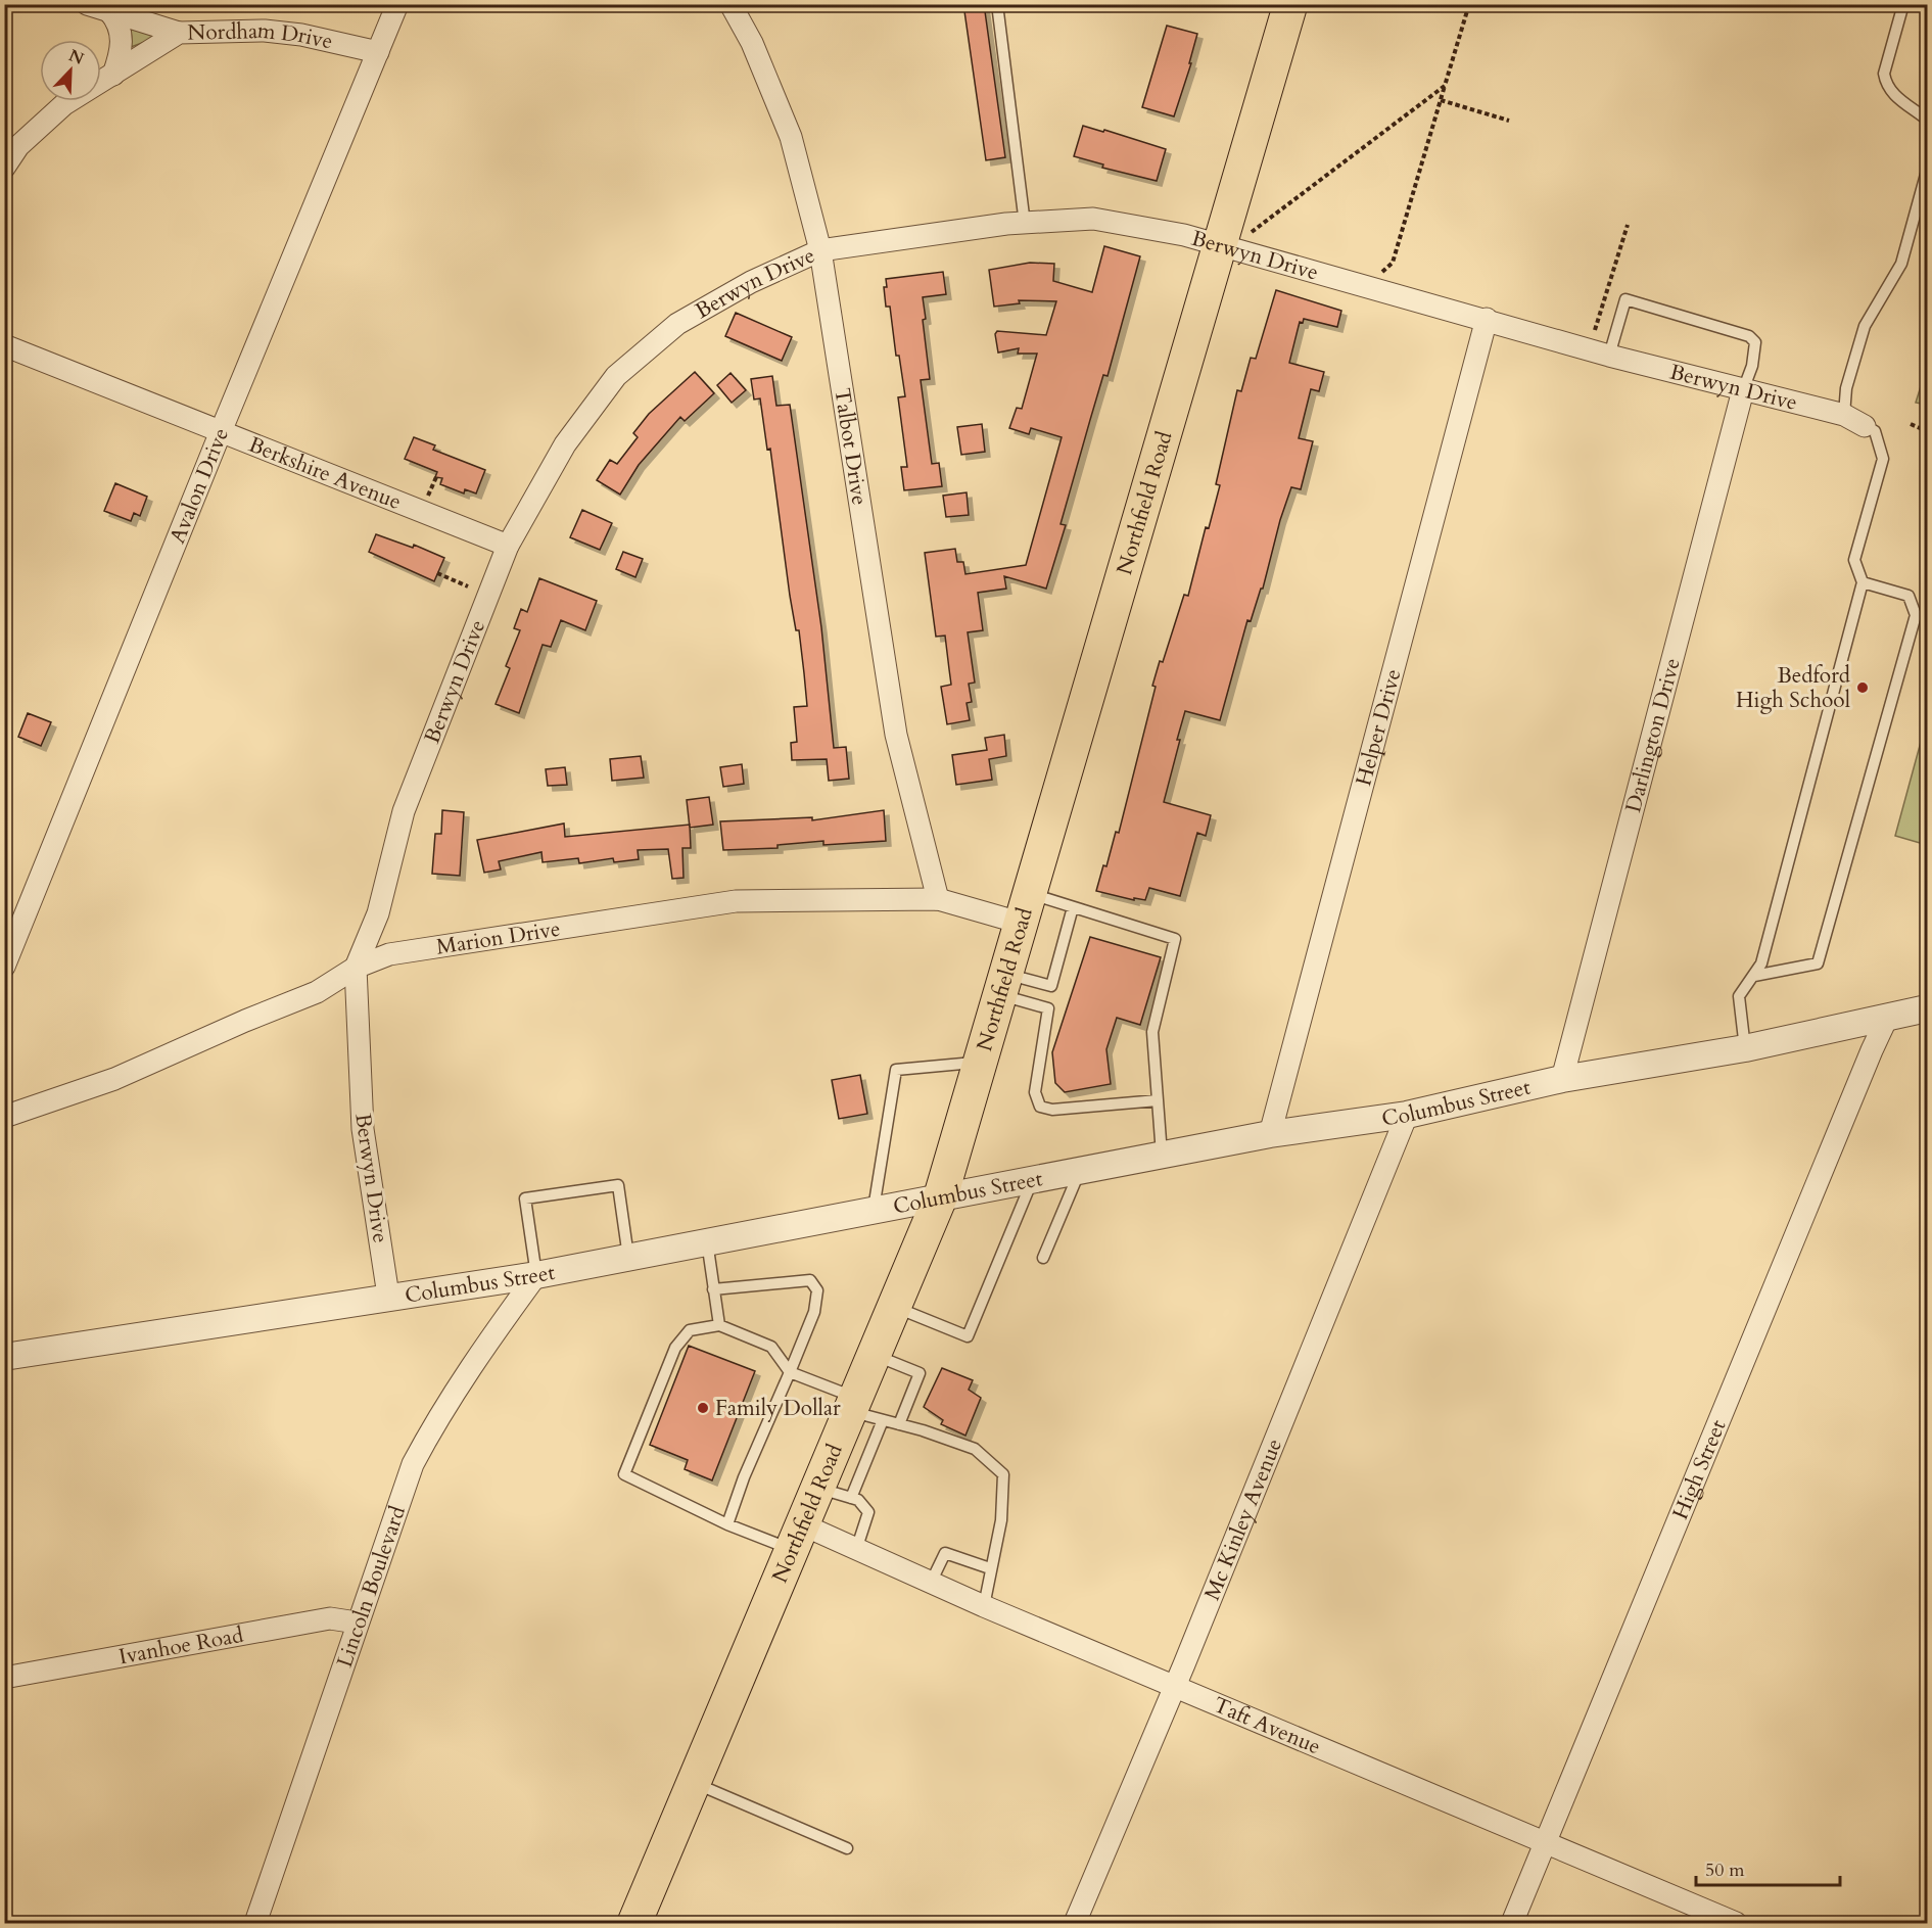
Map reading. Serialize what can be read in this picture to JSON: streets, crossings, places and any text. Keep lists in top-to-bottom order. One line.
{"streets":{"main road":["Northfield Road"],"street":["Nordham Drive","Berwyn Drive","Talbot Drive","Berkshire Avenue","Avalon Drive","Helper Drive","Darlington Drive","Marion Drive","Columbus Street","High Street","Mc Kinley Avenue","Lincoln Boulevard","Ivanhoe Road","Taft Avenue"]},"crossings":[["Nordham Drive","Avalon Drive"],["Berwyn Drive","Talbot Drive"],["Berwyn Drive","Berkshire Avenue"],["Berwyn Drive","Northfield Road"],["Berwyn Drive","Helper Drive"],["Berwyn Drive","Darlington Drive"],["Berwyn Drive","Marion Drive"],["Berwyn Drive","Columbus Street"],["Talbot Drive","Marion Drive"],["Berkshire Avenue","Avalon Drive"],["Northfield Road","Marion Drive"],["Northfield Road","Columbus Street"],["Northfield Road","Taft Avenue"],["Helper Drive","Columbus Street"],["Darlington Drive","Columbus Street"],["Columbus Street","High Street"],["Columbus Street","Mc Kinley Avenue"],["Columbus Street","Lincoln Boulevard"],["High Street","Taft Avenue"],["Mc Kinley Avenue","Taft Avenue"],["Lincoln Boulevard","Ivanhoe Road"]],"places":["Bedford High School","Family Dollar"],"scale_bar":"50 m","north":"top right"}
